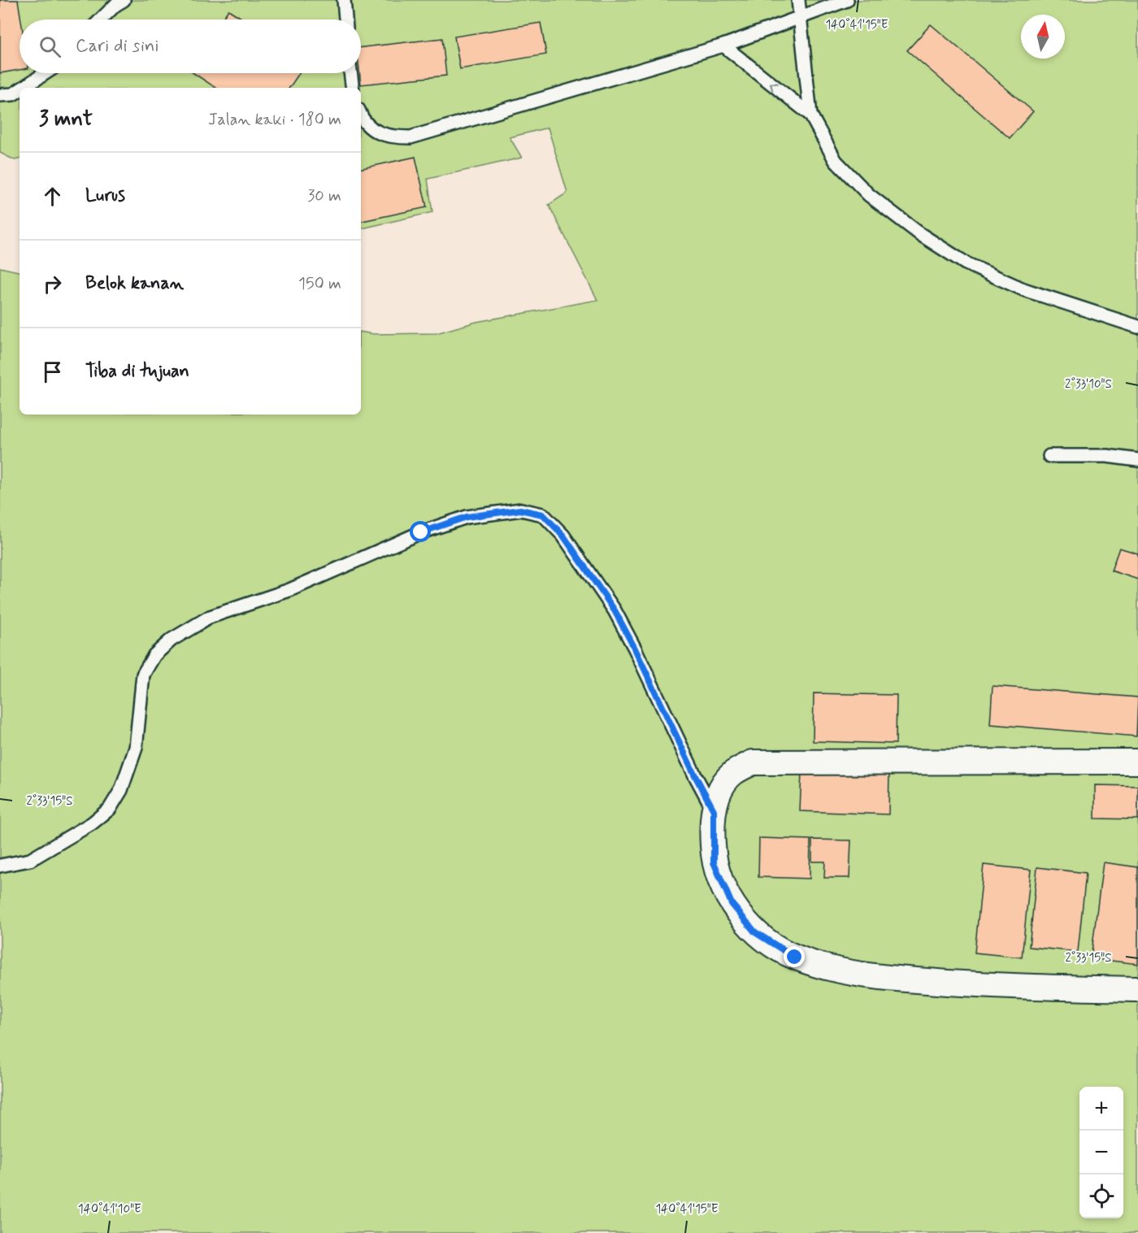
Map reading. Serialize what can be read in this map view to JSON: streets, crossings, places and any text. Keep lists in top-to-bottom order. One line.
{"north":"top","page":{"search":"Cari di sini","heading":["3 mnt","Jalan kaki · 180 m"],"list":[["Lurus","30 m"],["Belok kanan","150 m"],"Tiba di tujuan"],"map_buttons":["+","−"]},"coordinates":["140°41'15\"E","2°33'10\"S","2°33'15\"S","140°41'10\"E"]}
